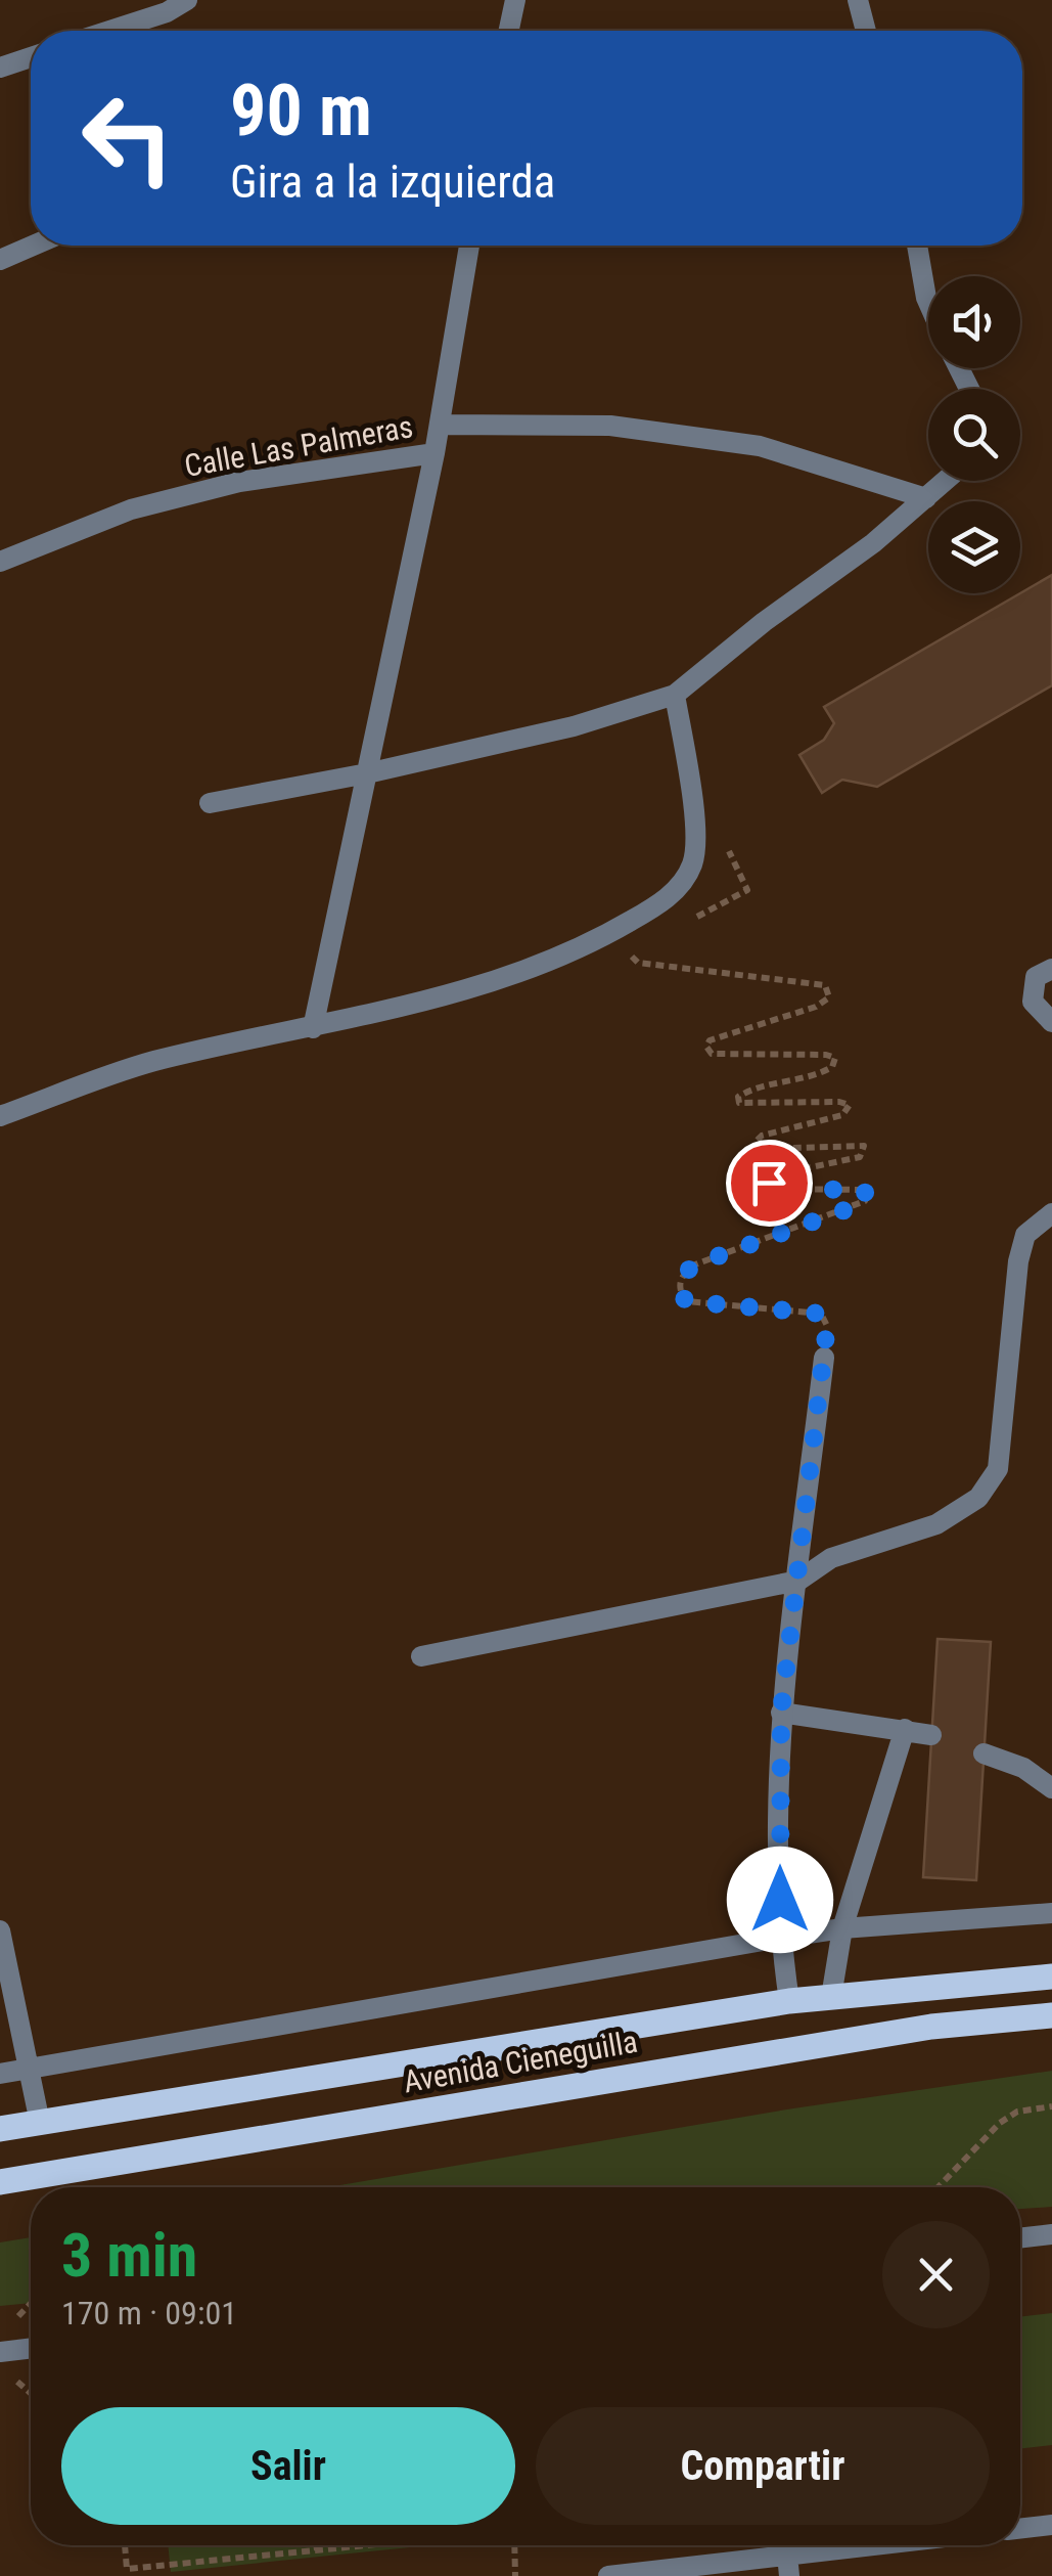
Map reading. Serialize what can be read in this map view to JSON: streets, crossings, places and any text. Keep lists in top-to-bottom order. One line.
{"streets":{"main road":["Avenida Cieneguilla"],"street":["Calle Las Palmeras"]},"page":{"turn":["90 m","Gira a la izquierda"],"heading":["3 min","170 m · 09:01"],"buttons":["Salir","Compartir"]}}
